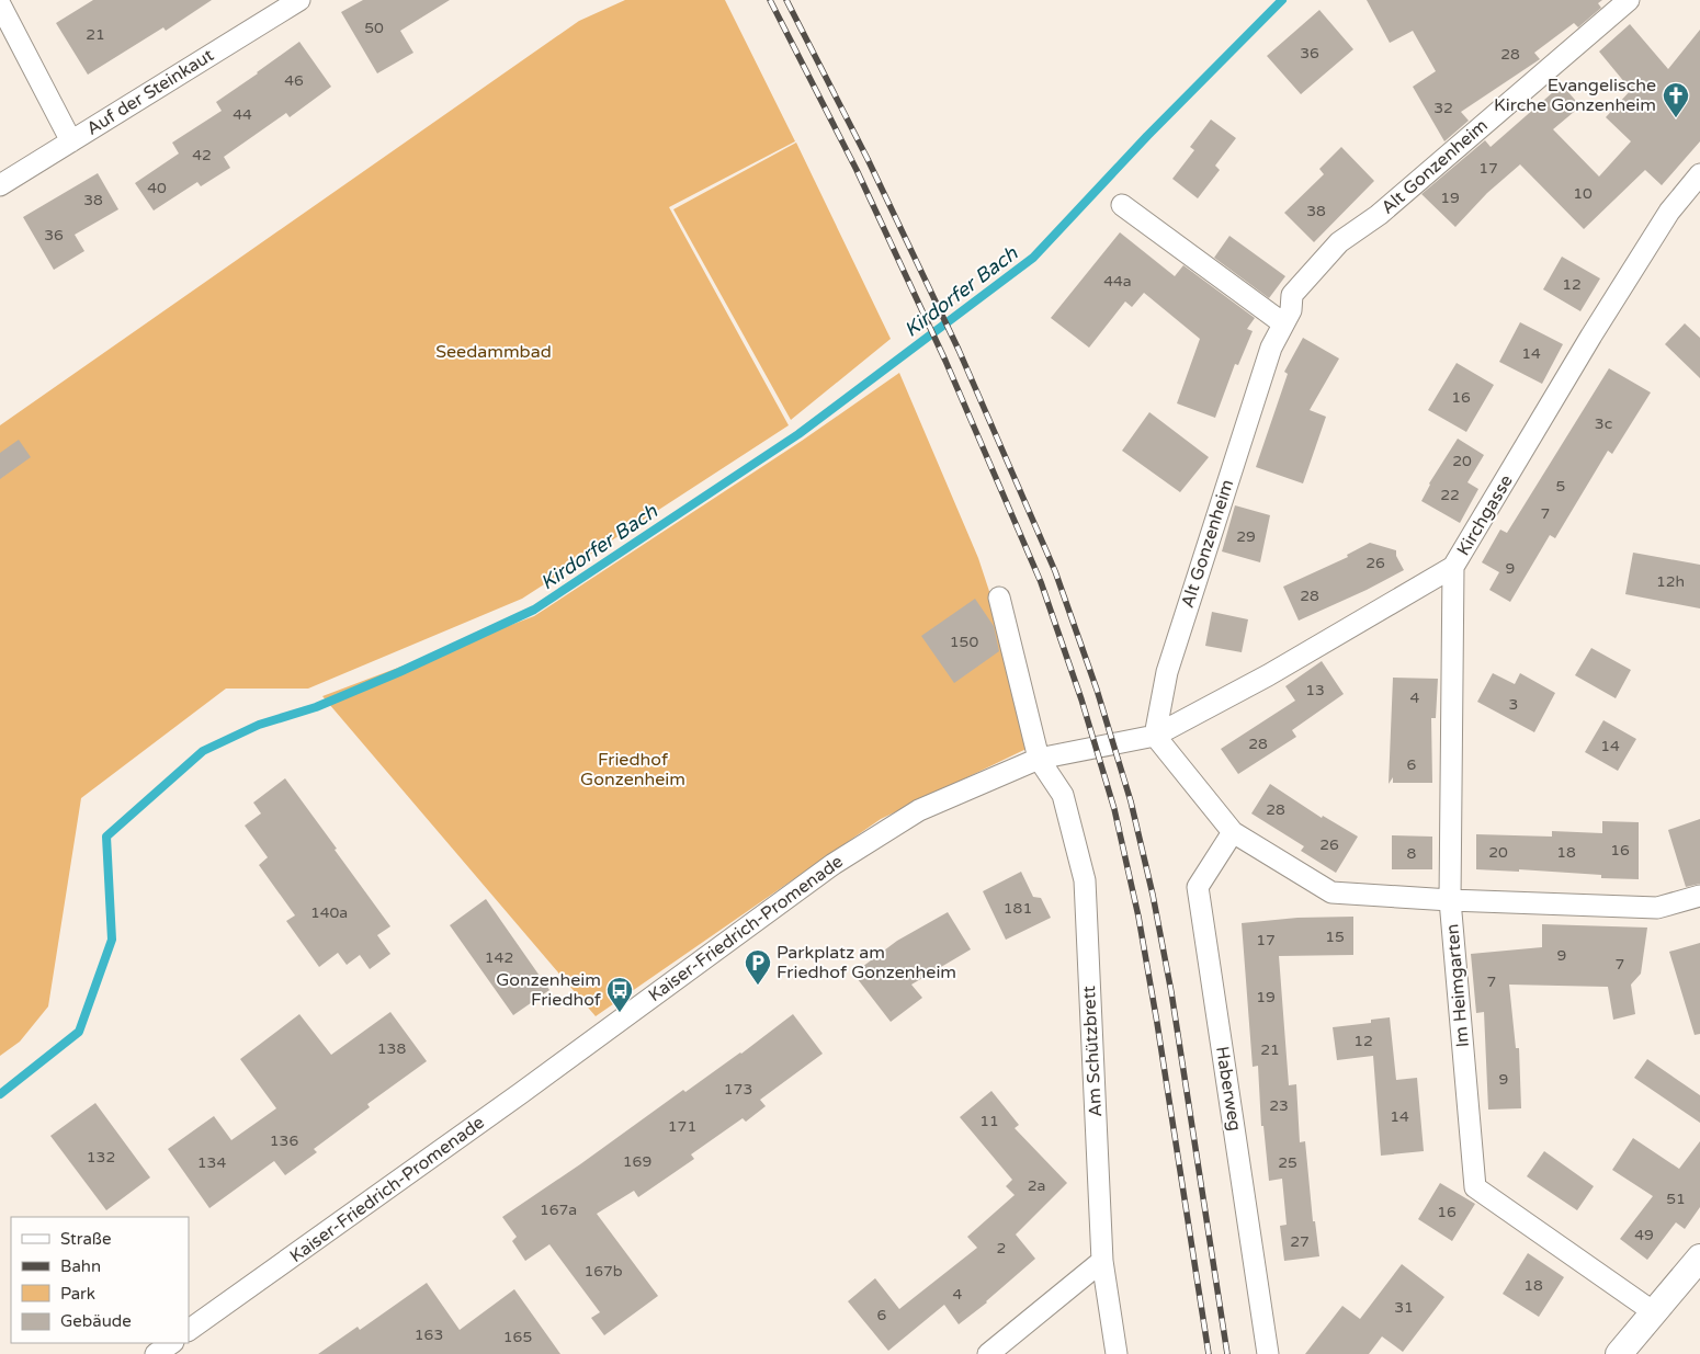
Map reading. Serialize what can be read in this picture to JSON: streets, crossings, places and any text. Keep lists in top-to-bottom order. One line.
{"streets":{"street":["Auf der Steinkaut","Alt Gonzenheim","Kirchgasse","Kaiser-Friedrich-Promenade","Im Heimgarten","Am Schützbrett","Haberweg"]},"crossings":[["Alt Gonzenheim","Kirchgasse"],["Alt Gonzenheim","Kaiser-Friedrich-Promenade"],["Kirchgasse","Kaiser-Friedrich-Promenade"],["Kirchgasse","Im Heimgarten"],["Kaiser-Friedrich-Promenade","Am Schützbrett"]],"water":["Kirdorfer Bach"],"parks":["Seedammbad","Friedhof Gonzenheim"],"places":{"church":["Evangelische Kirche Gonzenheim"],"parking":["Parkplatz am Friedhof Gonzenheim"],"bus stop":["Gonzenheim Friedhof"]},"house_numbers":["50","21","36","28","46","32","44","42","17","40","10","19","38","38","36","44a","12","14","16","3c","20","5","22","7","29","26","9","12h","28","150","13","4","3","28","14","6","28","26","16","20","18","8","181","140a","15","17","9","142","7","7","19","12","138","21","9","173","23","14","11","171","136","132","169","134","25","2a","51","167a","16","49","27","2","167b","18","4","31","6","163","165"],"legend":["Straße","Bahn","Park","Gebäude"]}
